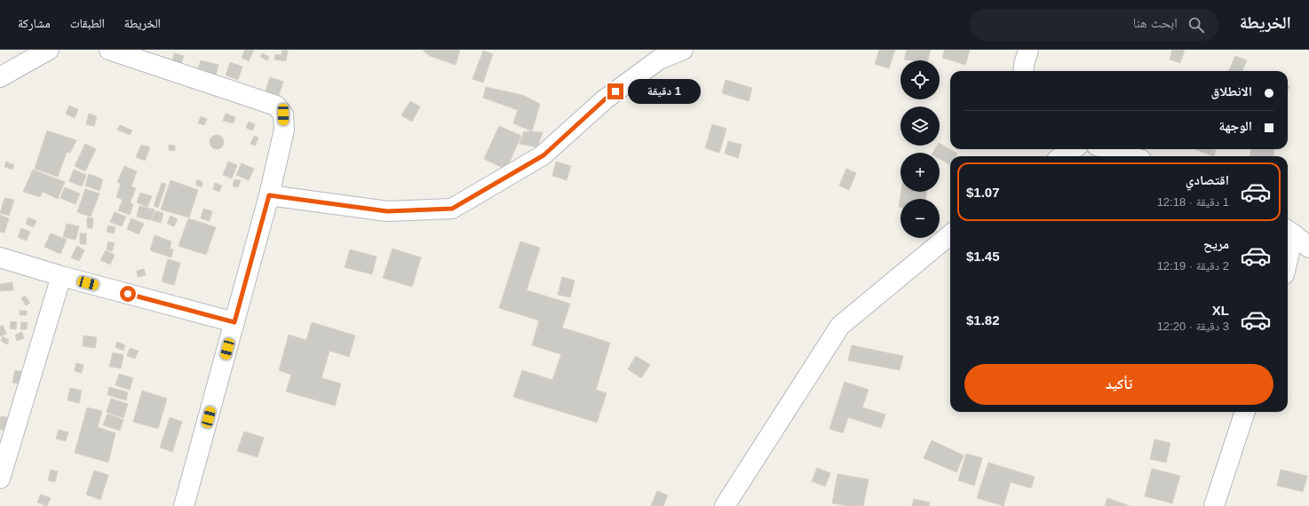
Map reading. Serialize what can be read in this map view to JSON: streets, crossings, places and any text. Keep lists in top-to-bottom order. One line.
{"page":{"header":"الخريطة","search":"ابحث هنا","nav":["الخريطة","الطبقات","مشاركة"],"map_buttons":["+","−"],"banner":["الانطلاق","الوجهة"],"bubble":"1 دقيقة","list":[{"name":"اقتصادي","note":"1 دقيقة · 12:18","value":"$1.07"},{"name":"مريح","note":"2 دقيقة · 12:19","value":"$1.45"},{"name":"XL","note":"3 دقيقة · 12:20","value":"$1.82"}],"buttons":"تأكيد"}}
